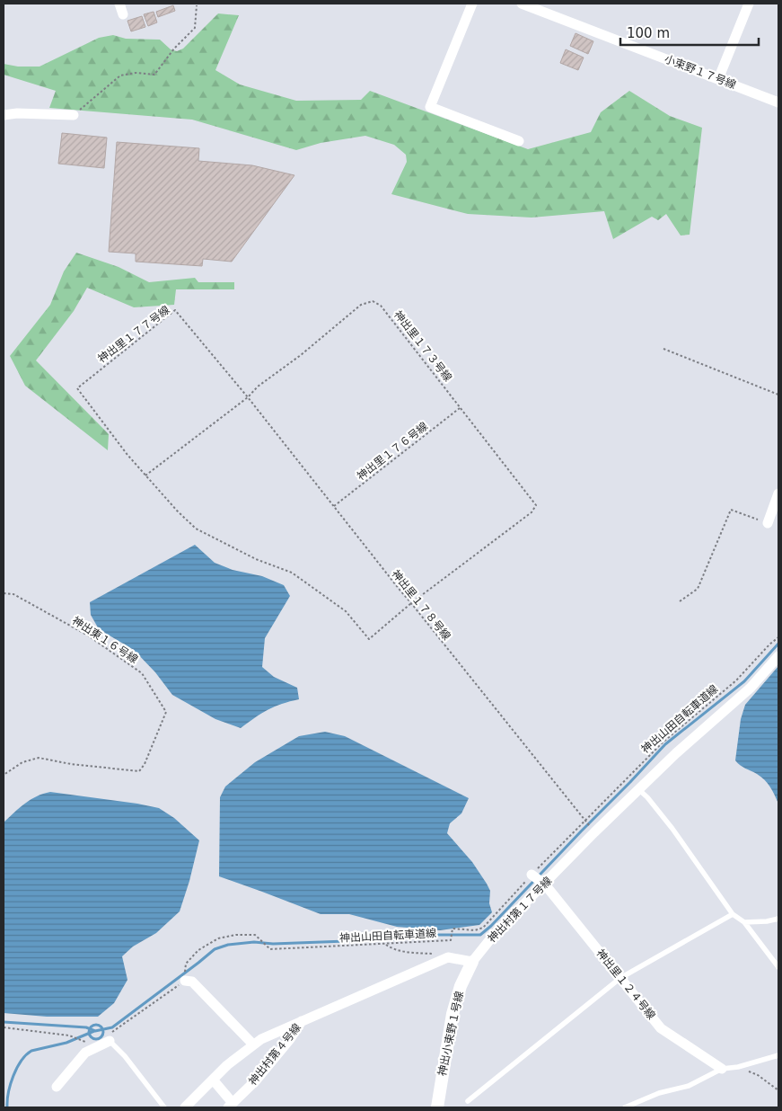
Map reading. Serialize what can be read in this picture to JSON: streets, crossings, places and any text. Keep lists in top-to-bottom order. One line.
{"streets":{"street":["小束野１７号線","神出村第１７号線","神出里１２４号線","神出小束野１号線","神出村第４号線"],"path":["神出里１７７号線","神出里１７３号線","神出里１７６号線","神出里１７８号線","神出東１６号線","神出山田自転車道線"]},"crossings":[["神出里１７７号線","神出里１７３号線"],["神出里１７７号線","神出里１７８号線"],["神出里１７３号線","神出里１７６号線"],["神出里１７３号線","神出里１７８号線"],["神出里１７６号線","神出里１７８号線"],["神出里１７８号線","神出山田自転車道線"],["神出山田自転車道線","神出里１２４号線"],["神出村第１７号線","神出里１２４号線"],["神出村第１７号線","神出小束野１号線"]],"scale_bar":"100 m"}
